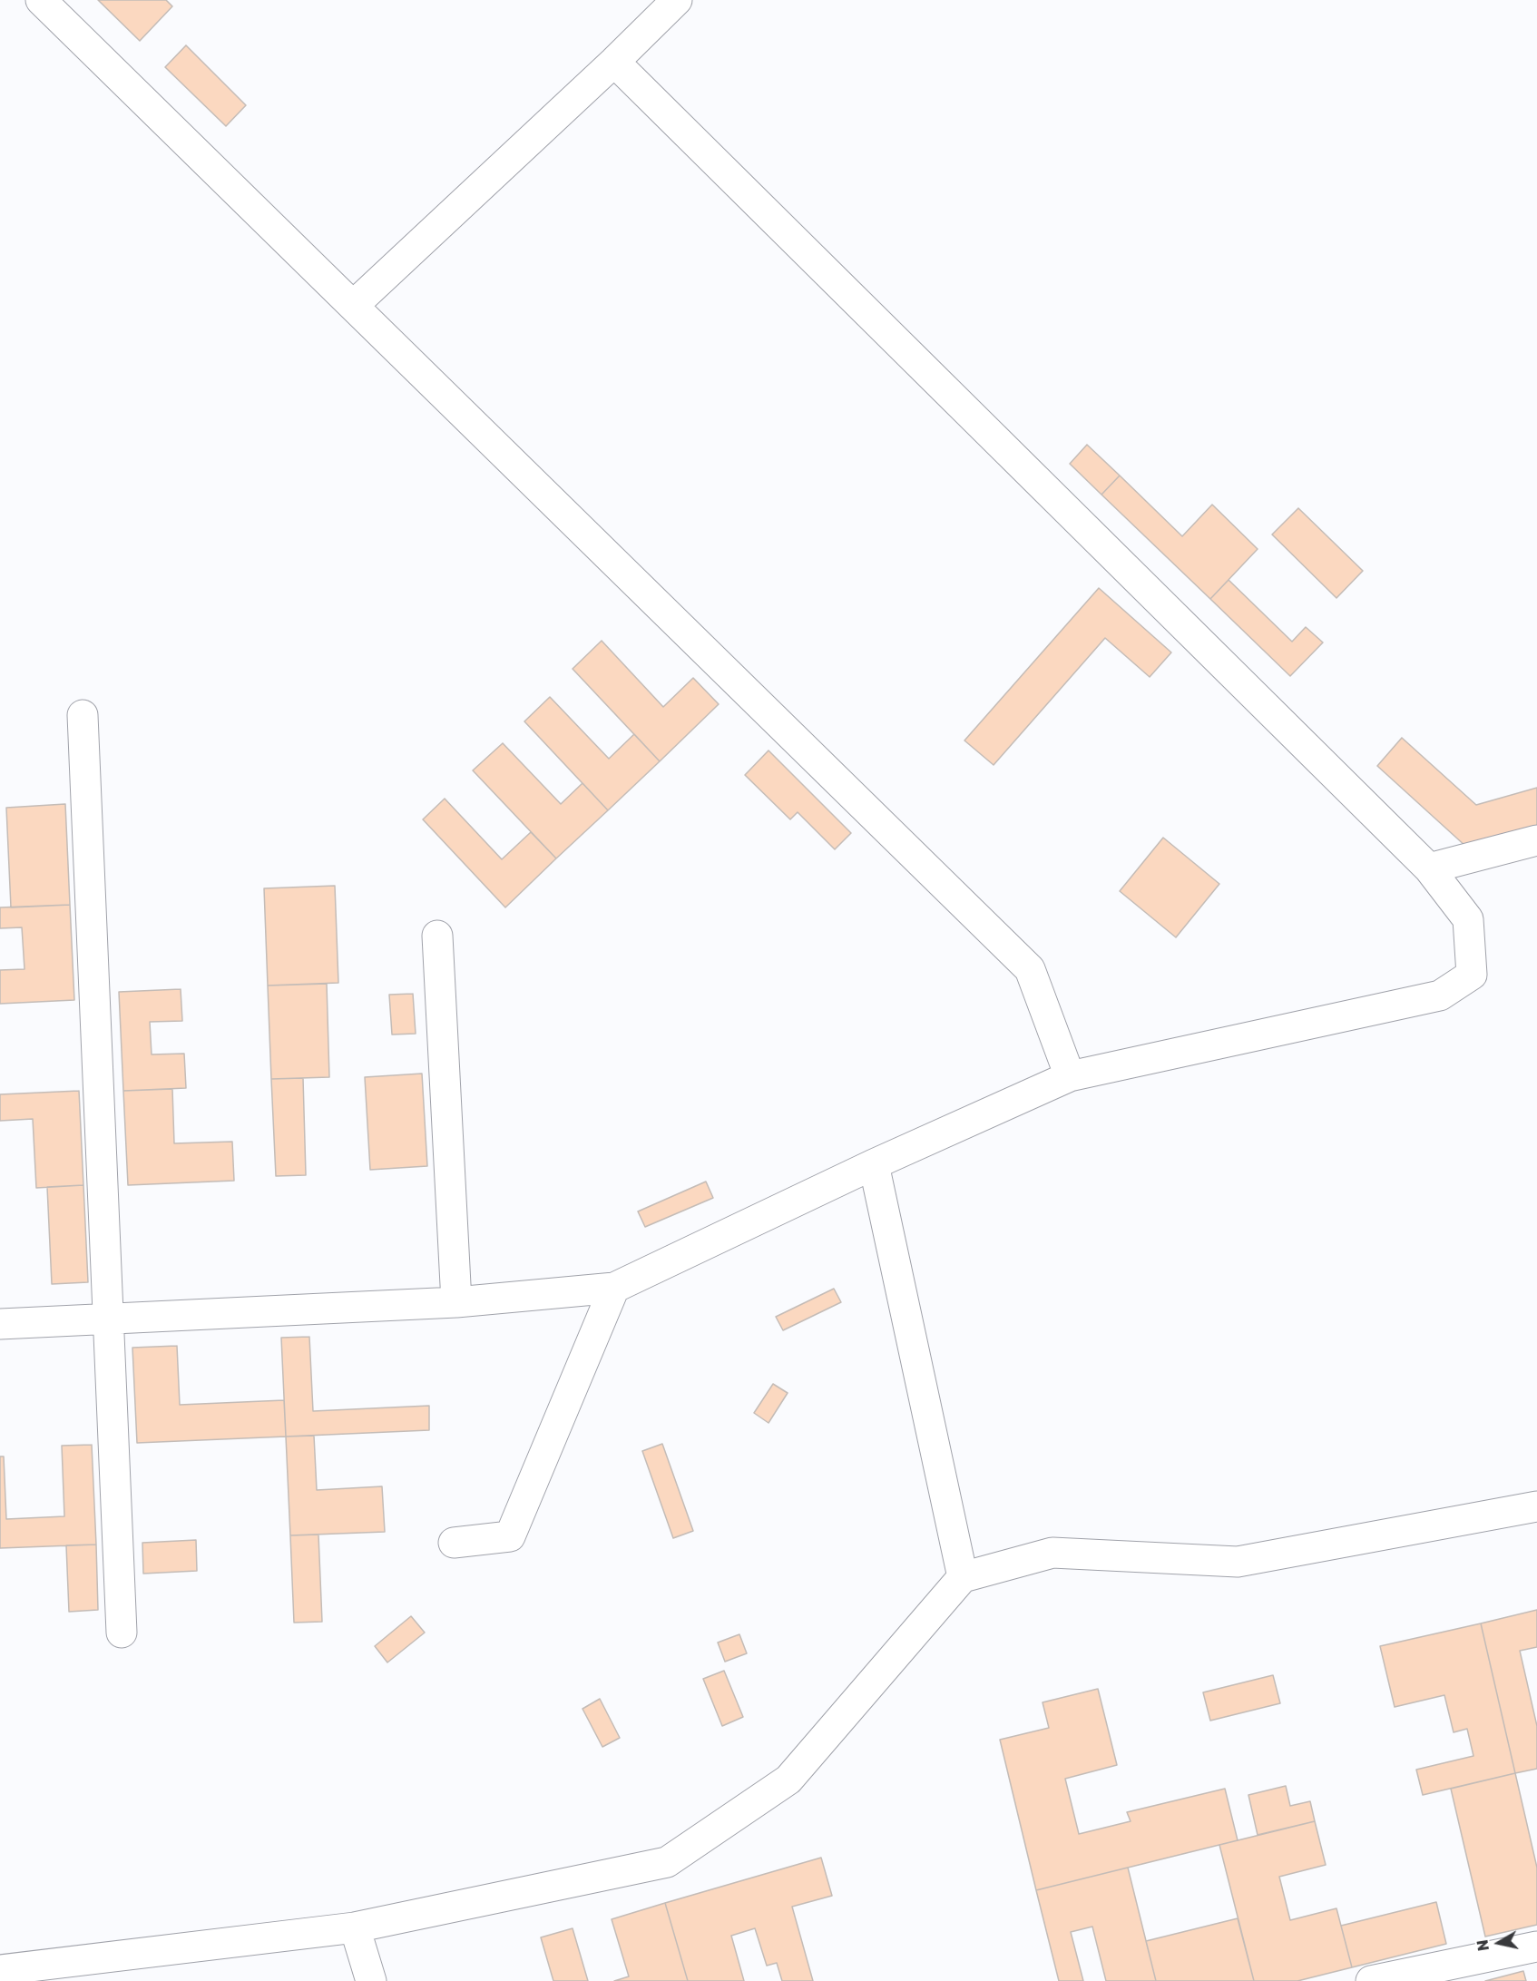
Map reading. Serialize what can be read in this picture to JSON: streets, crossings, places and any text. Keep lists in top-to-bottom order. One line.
{"north":"left"}
